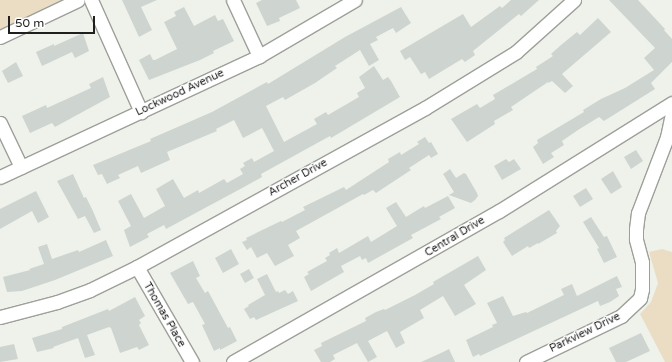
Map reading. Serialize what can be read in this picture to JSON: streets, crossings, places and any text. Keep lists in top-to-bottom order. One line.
{"streets":{"street":["Lockwood Avenue","Archer Drive","Central Drive","Thomas Place","Parkview Drive"]},"crossings":[["Archer Drive","Thomas Place"]],"scale_bar":"50 m"}
